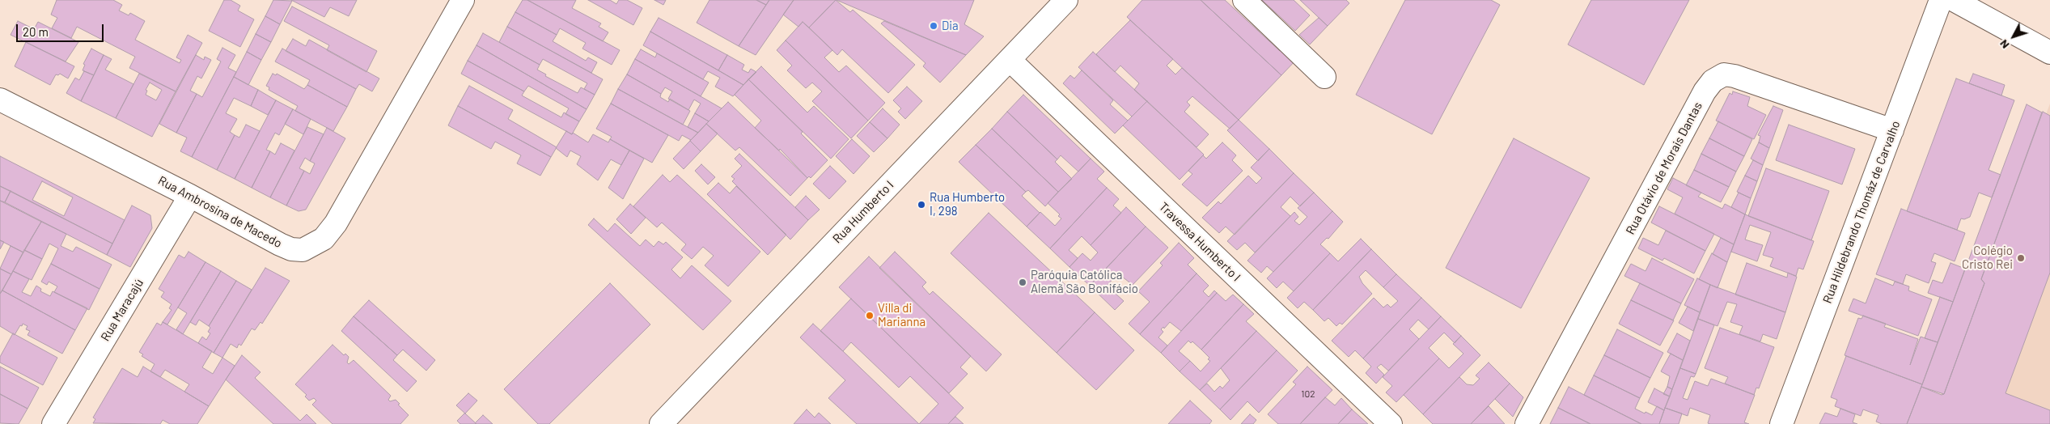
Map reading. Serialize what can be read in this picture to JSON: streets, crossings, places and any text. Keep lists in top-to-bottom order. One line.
{"streets":{"street":["Rua Otávio de Morais Dantas","Rua Ambrosina de Macedo","Rua Humberto I","Rua Hildebrando Thomáz de Carvalho","Travessa Humberto I","Rua Maracajú"]},"crossings":[["Rua Otávio de Morais Dantas","Rua Hildebrando Thomáz de Carvalho"],["Rua Ambrosina de Macedo","Rua Maracajú"],["Rua Humberto I","Travessa Humberto I"]],"places":["Dia","Rua Humberto I, 298","Colégio Cristo Rei","Paróquia Católica Alemã São Bonifácio","Villa di Marianna"],"house_numbers":["102"],"scale_bar":"20 m","north":"bottom left"}
